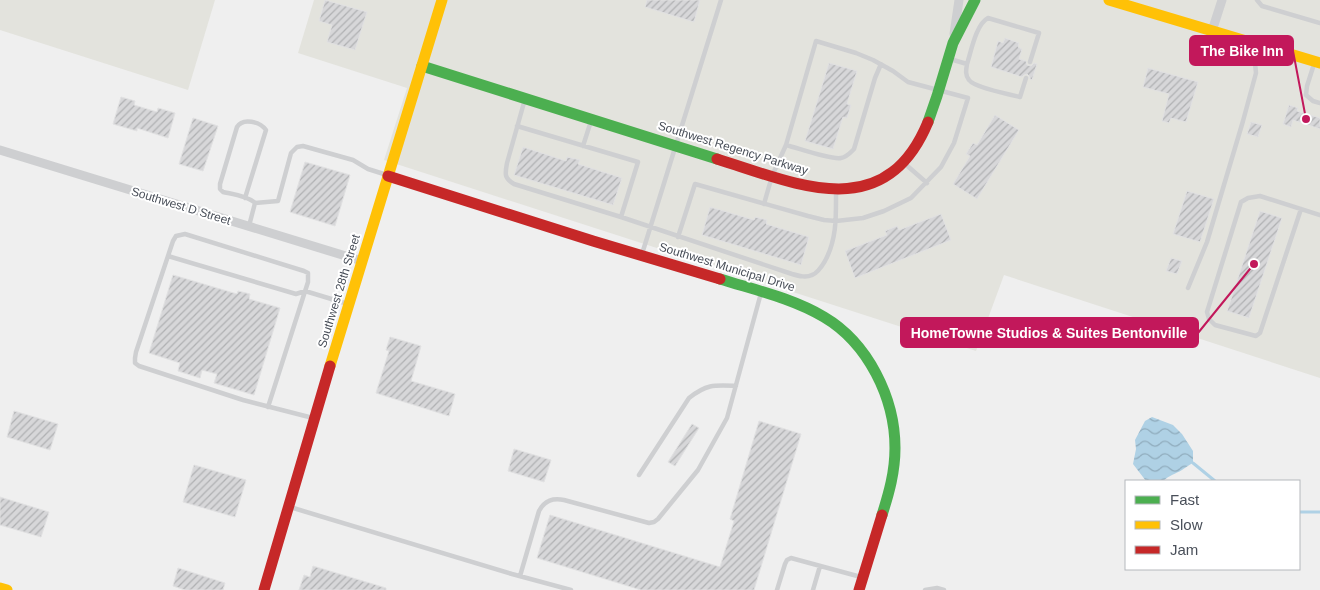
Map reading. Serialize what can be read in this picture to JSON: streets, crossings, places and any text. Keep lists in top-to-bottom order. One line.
{"streets":{"street":["Southwest Regency Parkway","Southwest D Street","Southwest Municipal Drive","Southwest 28th Street"]},"crossings":[["Southwest Regency Parkway","Southwest 28th Street"],["Southwest D Street","Southwest 28th Street"],["Southwest Municipal Drive","Southwest 28th Street"]],"places":["The Bike Inn","HomeTowne Studios & Suites Bentonville"],"legend":["Fast","Slow","Jam"]}
